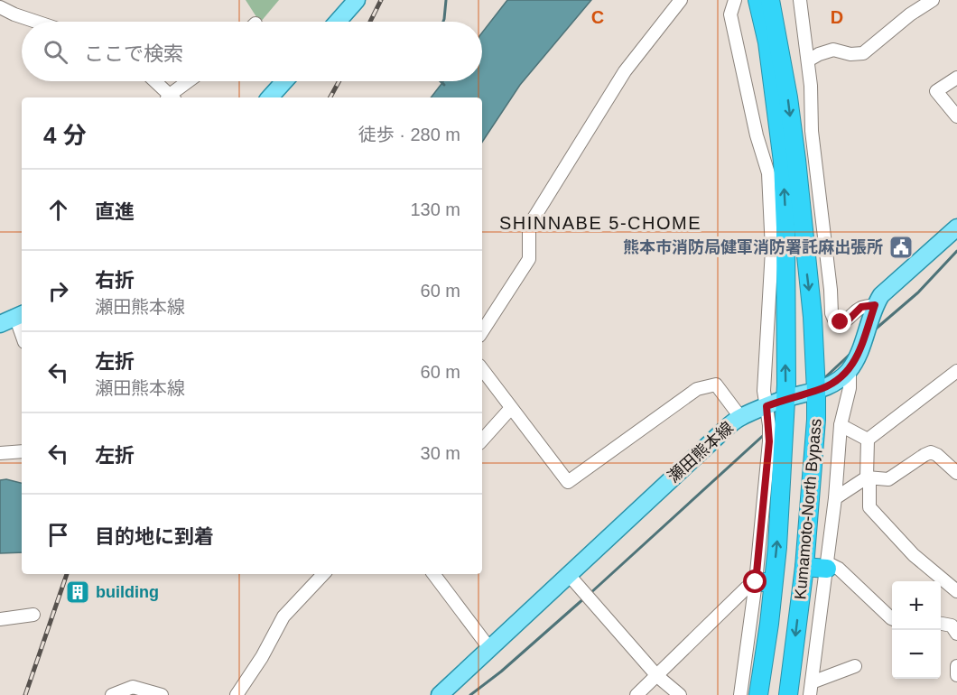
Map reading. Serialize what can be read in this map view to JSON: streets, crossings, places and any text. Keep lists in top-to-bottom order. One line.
{"streets":{"highway":["Kumamoto-North Bypass"],"main road":["瀬田熊本線"]},"crossings":[["瀬田熊本線","Kumamoto-North Bypass"]],"districts":["SHINNABE 5-CHOME"],"places":{"public building":["熊本市消防局健軍消防署託麻出張所"],"building":["building"]},"page":{"search":"ここで検索","heading":["4 分","徒歩 · 280 m"],"list":[["直進","130 m"],["右折","瀬田熊本線","60 m"],["左折","瀬田熊本線","60 m"],["左折","30 m"],"目的地に到着"],"map_buttons":["+","−"]},"grid":{"columns":["C","D"]}}
